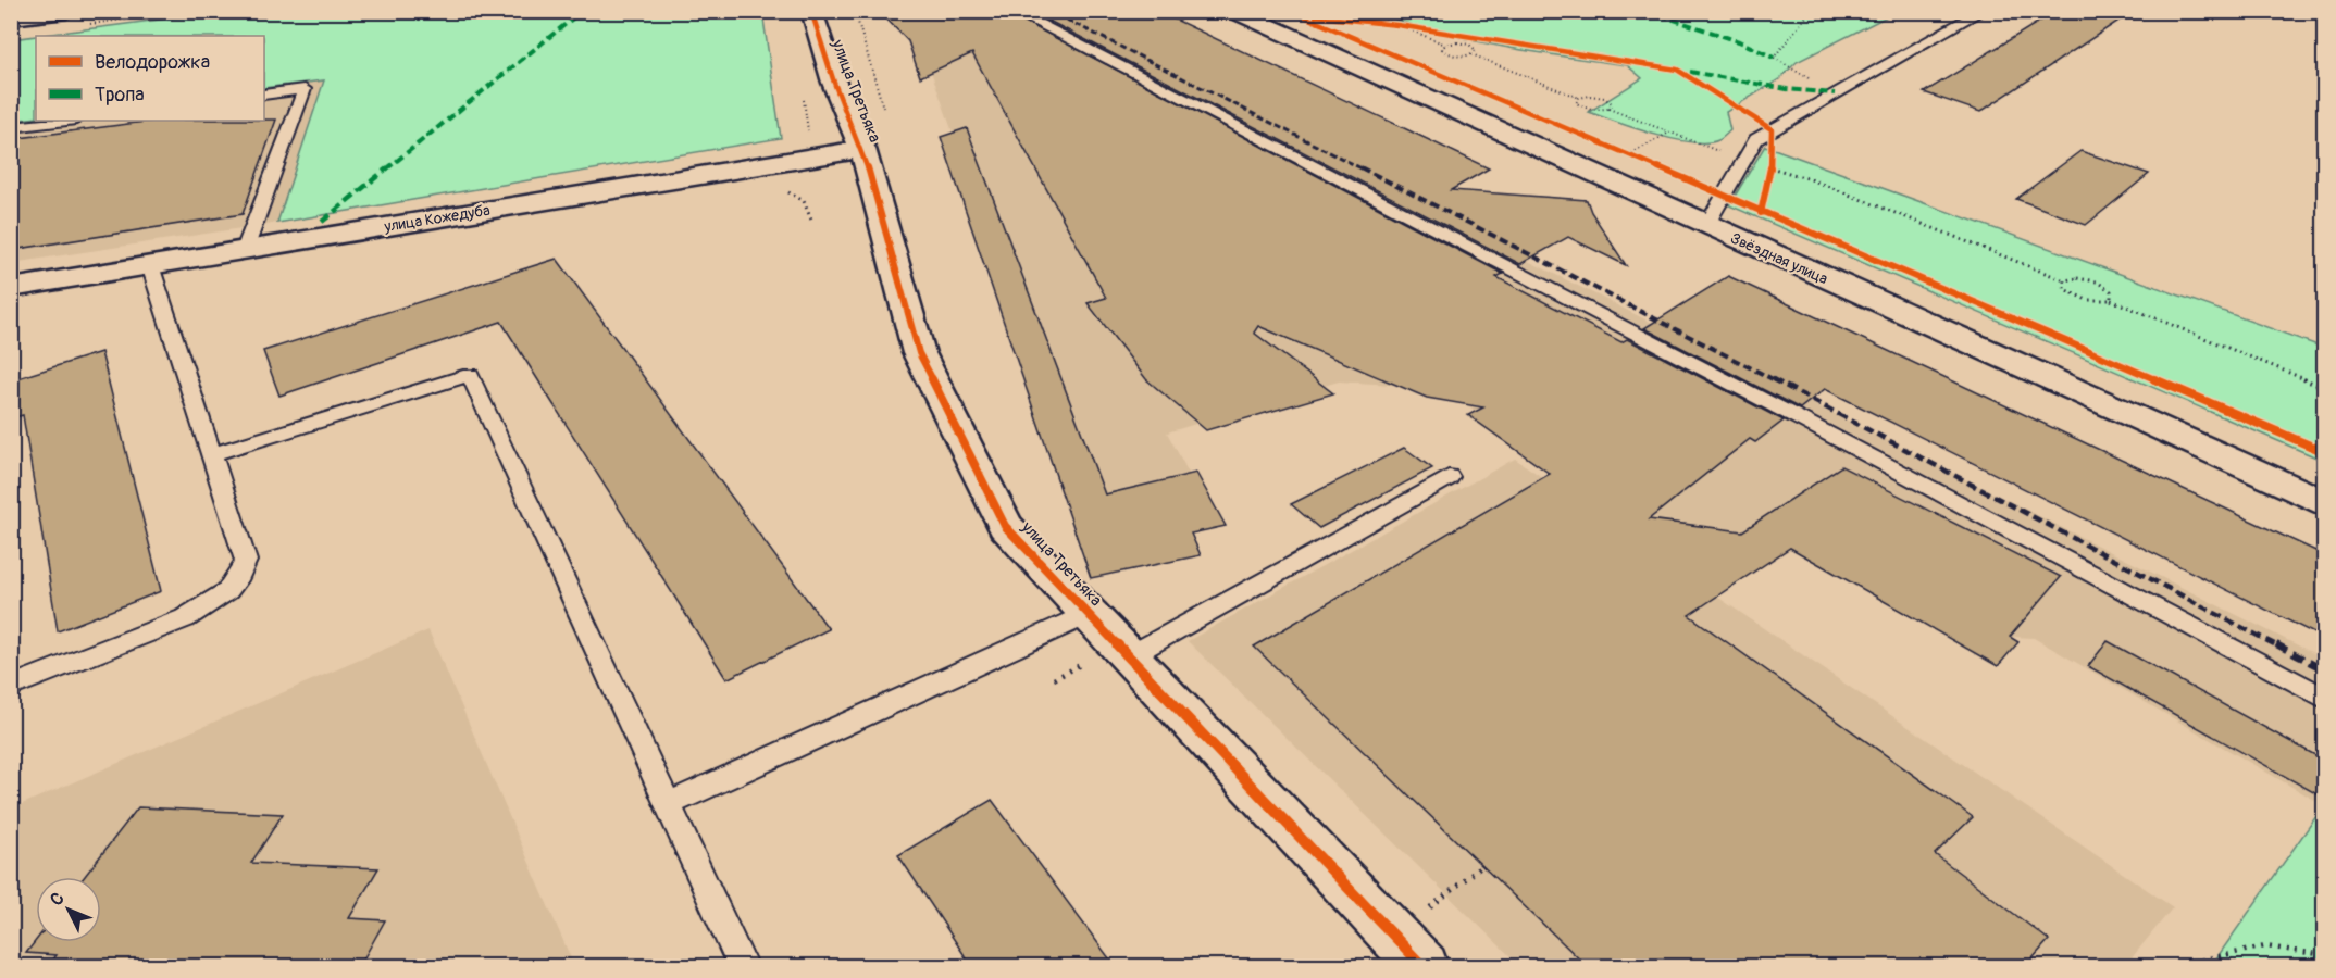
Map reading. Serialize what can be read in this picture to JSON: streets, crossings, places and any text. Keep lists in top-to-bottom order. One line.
{"streets":{"street":["улица Третьяка","улица Кожедуба","Звёздная улица"]},"crossings":[["улица Третьяка","улица Кожедуба"]],"legend":["Велодорожка","Тропа"],"north":"top left"}
